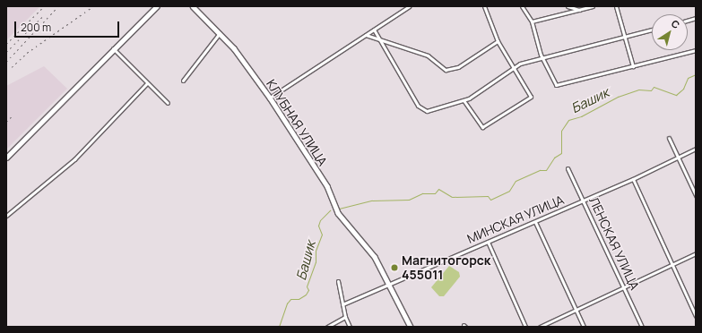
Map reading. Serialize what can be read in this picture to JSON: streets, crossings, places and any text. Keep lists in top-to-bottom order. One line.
{"streets":{"street":["КЛУБНАЯ УЛИЦА","МИНСКАЯ УЛИЦА","ЛЕНСКАЯ УЛИЦА"]},"crossings":[["КЛУБНАЯ УЛИЦА","МИНСКАЯ УЛИЦА"],["МИНСКАЯ УЛИЦА","ЛЕНСКАЯ УЛИЦА"]],"water":["Башик"],"places":["Магнитогорск 455011"],"scale_bar":"200 m","north":"top right"}
